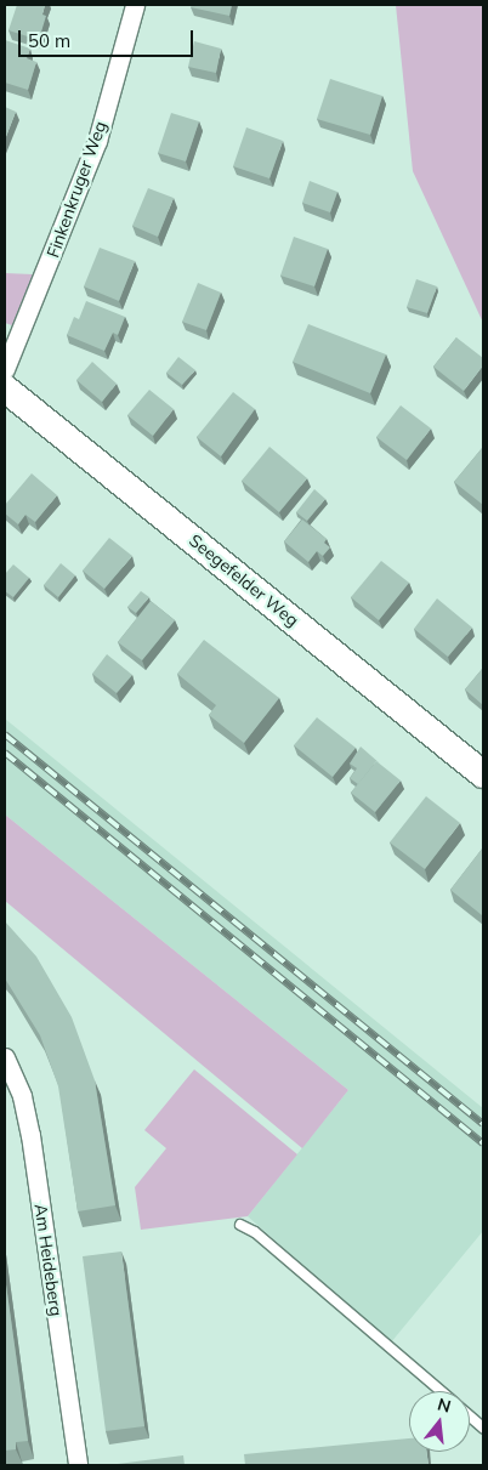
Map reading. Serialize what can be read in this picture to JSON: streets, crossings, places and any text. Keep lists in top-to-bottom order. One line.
{"streets":{"street":["Finkenkruger Weg","Seegefelder Weg","Am Heideberg"]},"scale_bar":"50 m","north":"top"}
